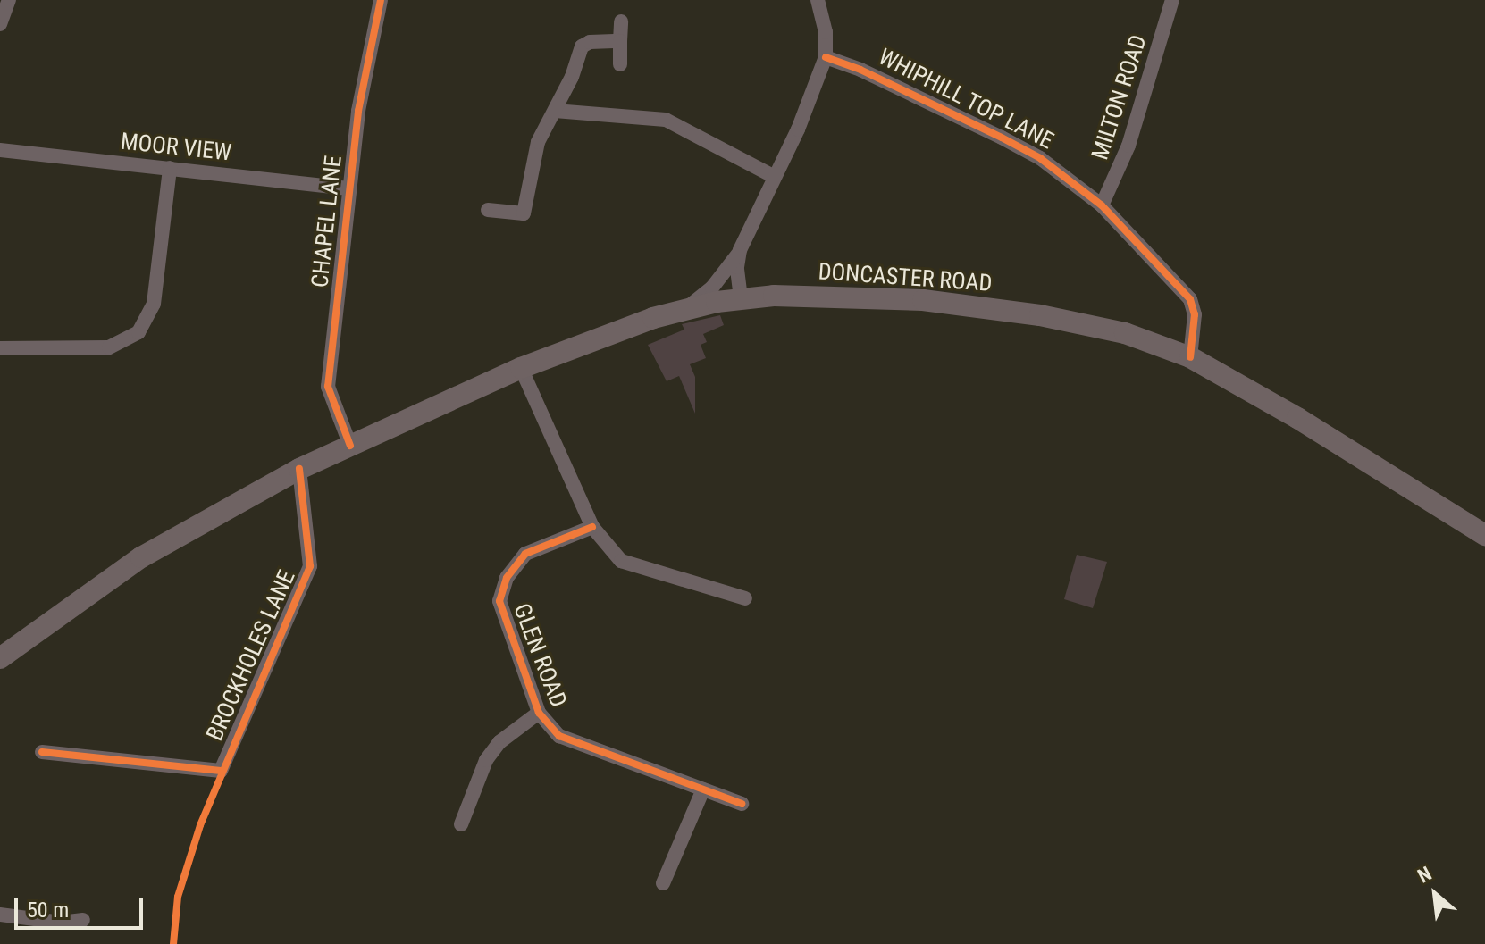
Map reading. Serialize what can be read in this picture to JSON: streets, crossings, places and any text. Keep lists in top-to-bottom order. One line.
{"streets":{"main road":["DONCASTER ROAD"],"street":["MILTON ROAD","WHIPHILL TOP LANE","MOOR VIEW","CHAPEL LANE","BROCKHOLES LANE","GLEN ROAD"]},"crossings":[["MILTON ROAD","WHIPHILL TOP LANE"],["WHIPHILL TOP LANE","DONCASTER ROAD"],["MOOR VIEW","CHAPEL LANE"],["CHAPEL LANE","DONCASTER ROAD"],["DONCASTER ROAD","BROCKHOLES LANE"]],"scale_bar":"50 m","north":"top left"}
